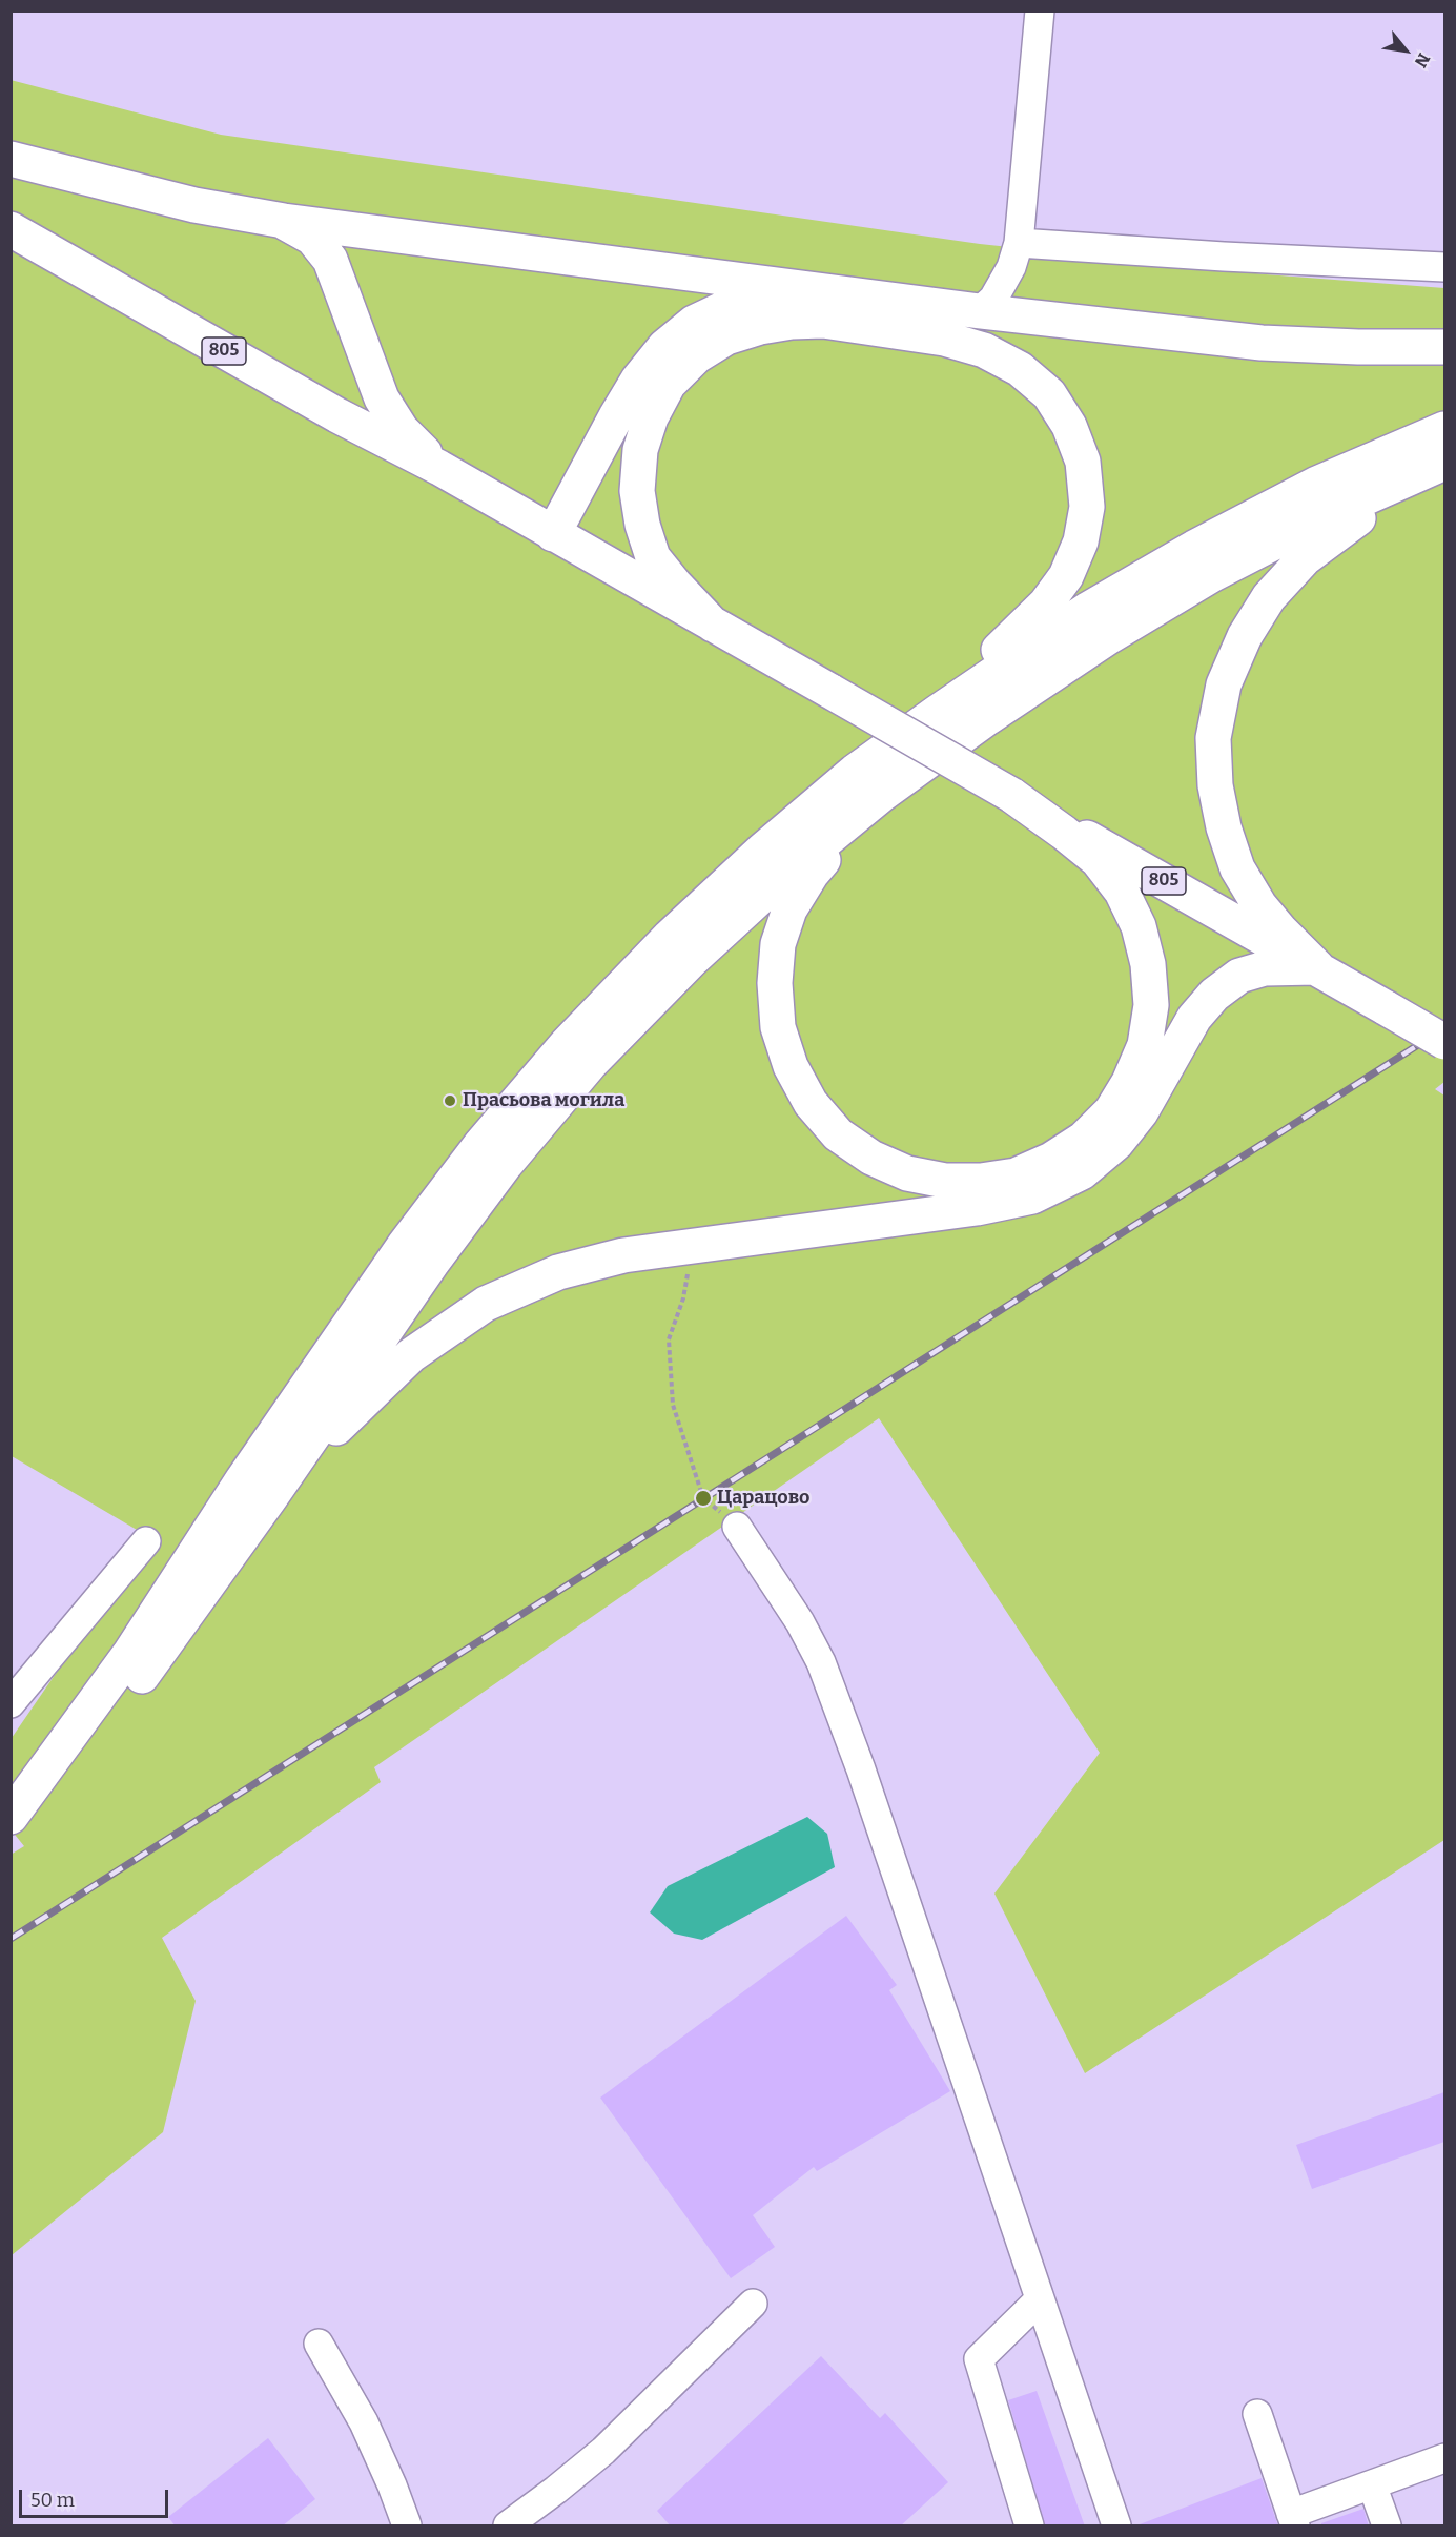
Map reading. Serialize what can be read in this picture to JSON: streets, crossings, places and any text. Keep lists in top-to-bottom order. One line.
{"streets":{"main road":["805"]},"places":["Прасьова могила","Царацово"],"scale_bar":"50 m","north":"bottom right"}
